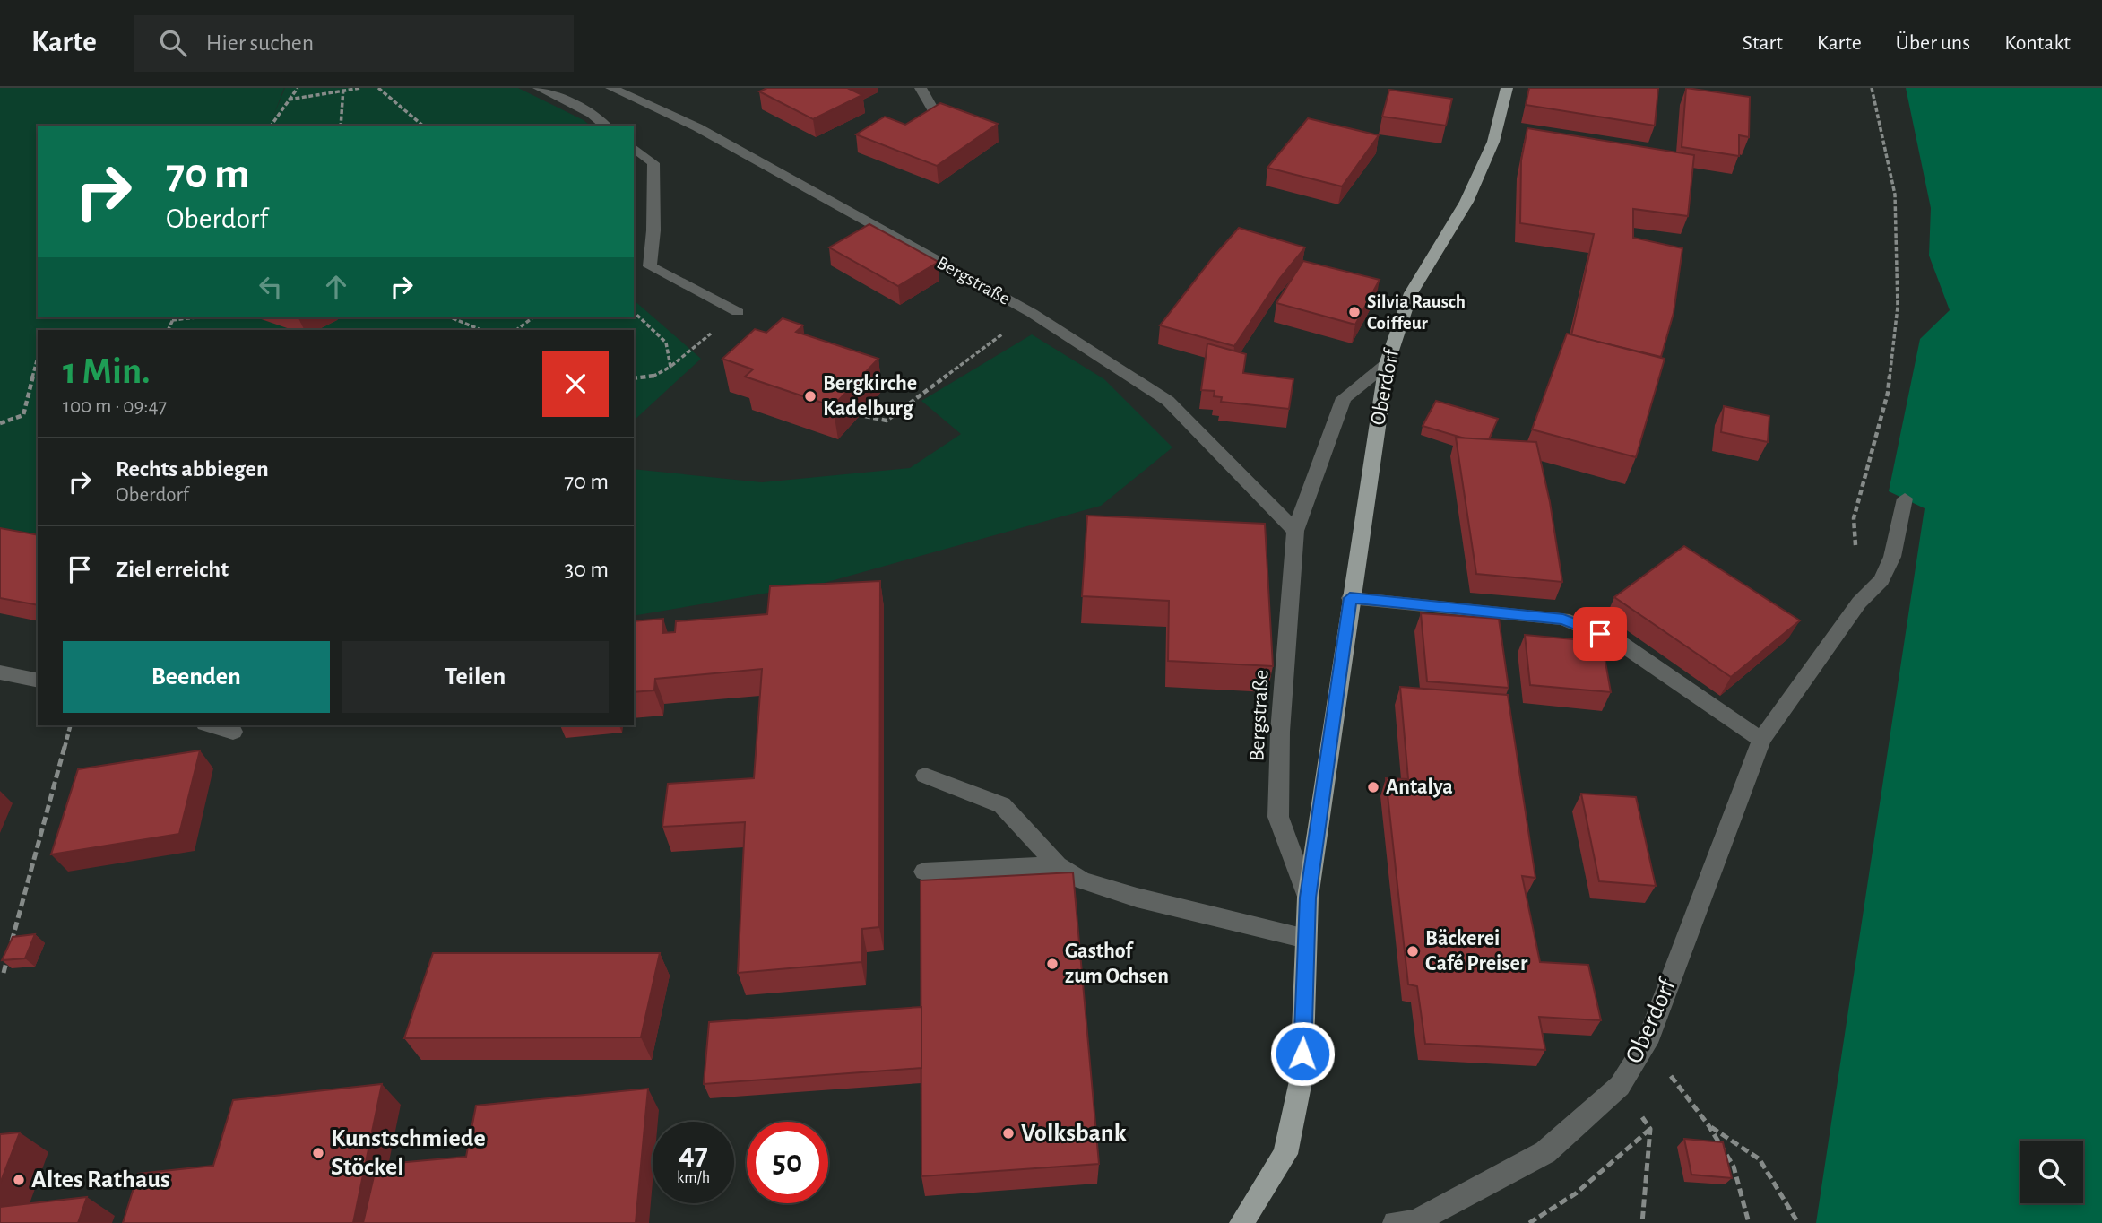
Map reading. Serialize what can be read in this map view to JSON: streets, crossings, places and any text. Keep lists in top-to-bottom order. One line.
{"streets":{"main road":["Oberdorf"],"street":["Bergstraße"]},"crossings":[["Bergstraße","Oberdorf"]],"places":["Silvia Rausch Coiffeur","Bergkirche Kadelburg","Antalya","Bäckerei Café Preiser","Gasthof zum Ochsen","Volksbank","Kunstschmiede Stöckel","Altes Rathaus"],"page":{"header":"Karte","search":"Hier suchen","nav":["Start","Karte","Über uns","Kontakt"],"turn":["70 m","Oberdorf"],"heading":["1 Min.","100 m · 09:47"],"list":[{"name":"Rechts abbiegen","note":"Oberdorf","value":"70 m"},{"name":"Ziel erreicht","value":"30 m"}],"buttons":["Beenden","Teilen"],"speed":"47 km/h","limit":"50"}}
